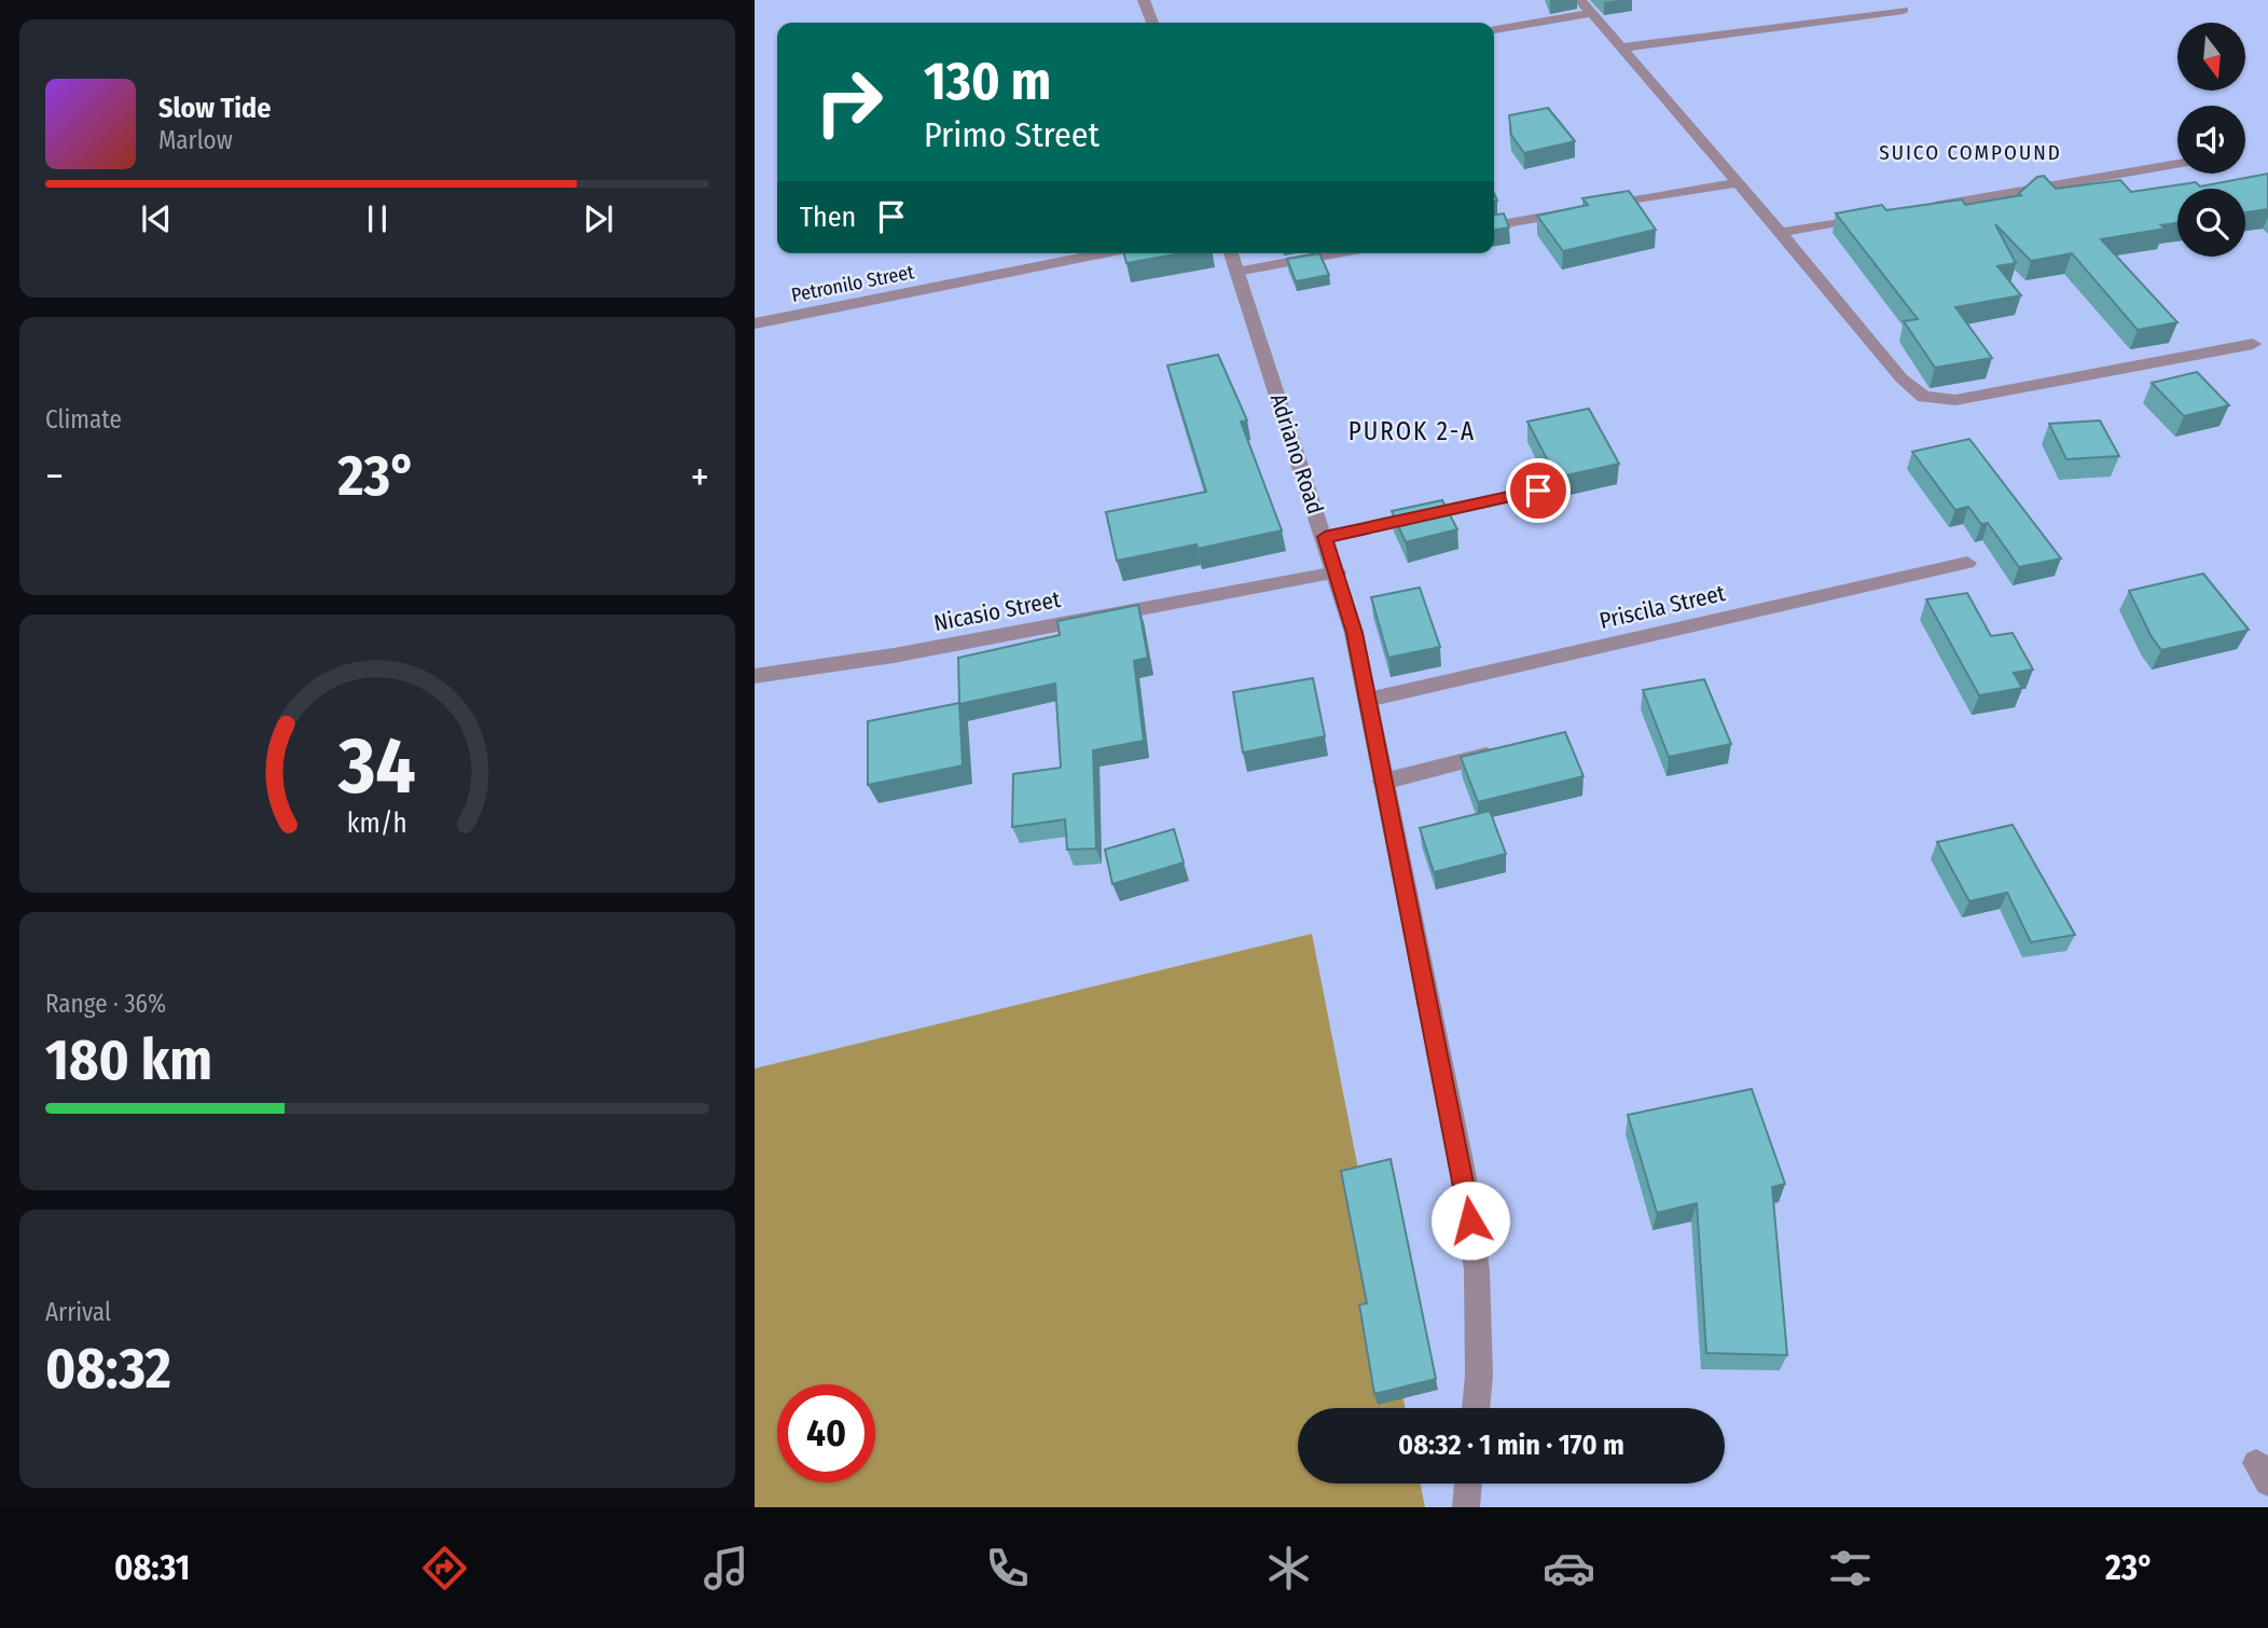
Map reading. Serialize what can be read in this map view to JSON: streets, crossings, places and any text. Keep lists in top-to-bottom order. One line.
{"streets":{"street":["Petronilo Street","Adriano Road","Priscila Street","Nicasio Street"]},"crossings":[["Adriano Road","Priscila Street"],["Adriano Road","Nicasio Street"]],"districts":["SUICO COMPOUND","PUROK 2-A"],"north":"bottom","page":{"turn":["130 m","Primo Street"],"song":["Slow Tide","Marlow"],"then":"Then","tile":["Climate",["Range · 36%","180 km"],["Arrival","08:32"]],"heat":["−","23°","+"],"limit":"40","trip":"08:32 · 1 min · 170 m","tabs":["08:31","23°"],"gauge":["34","km/h"]}}
